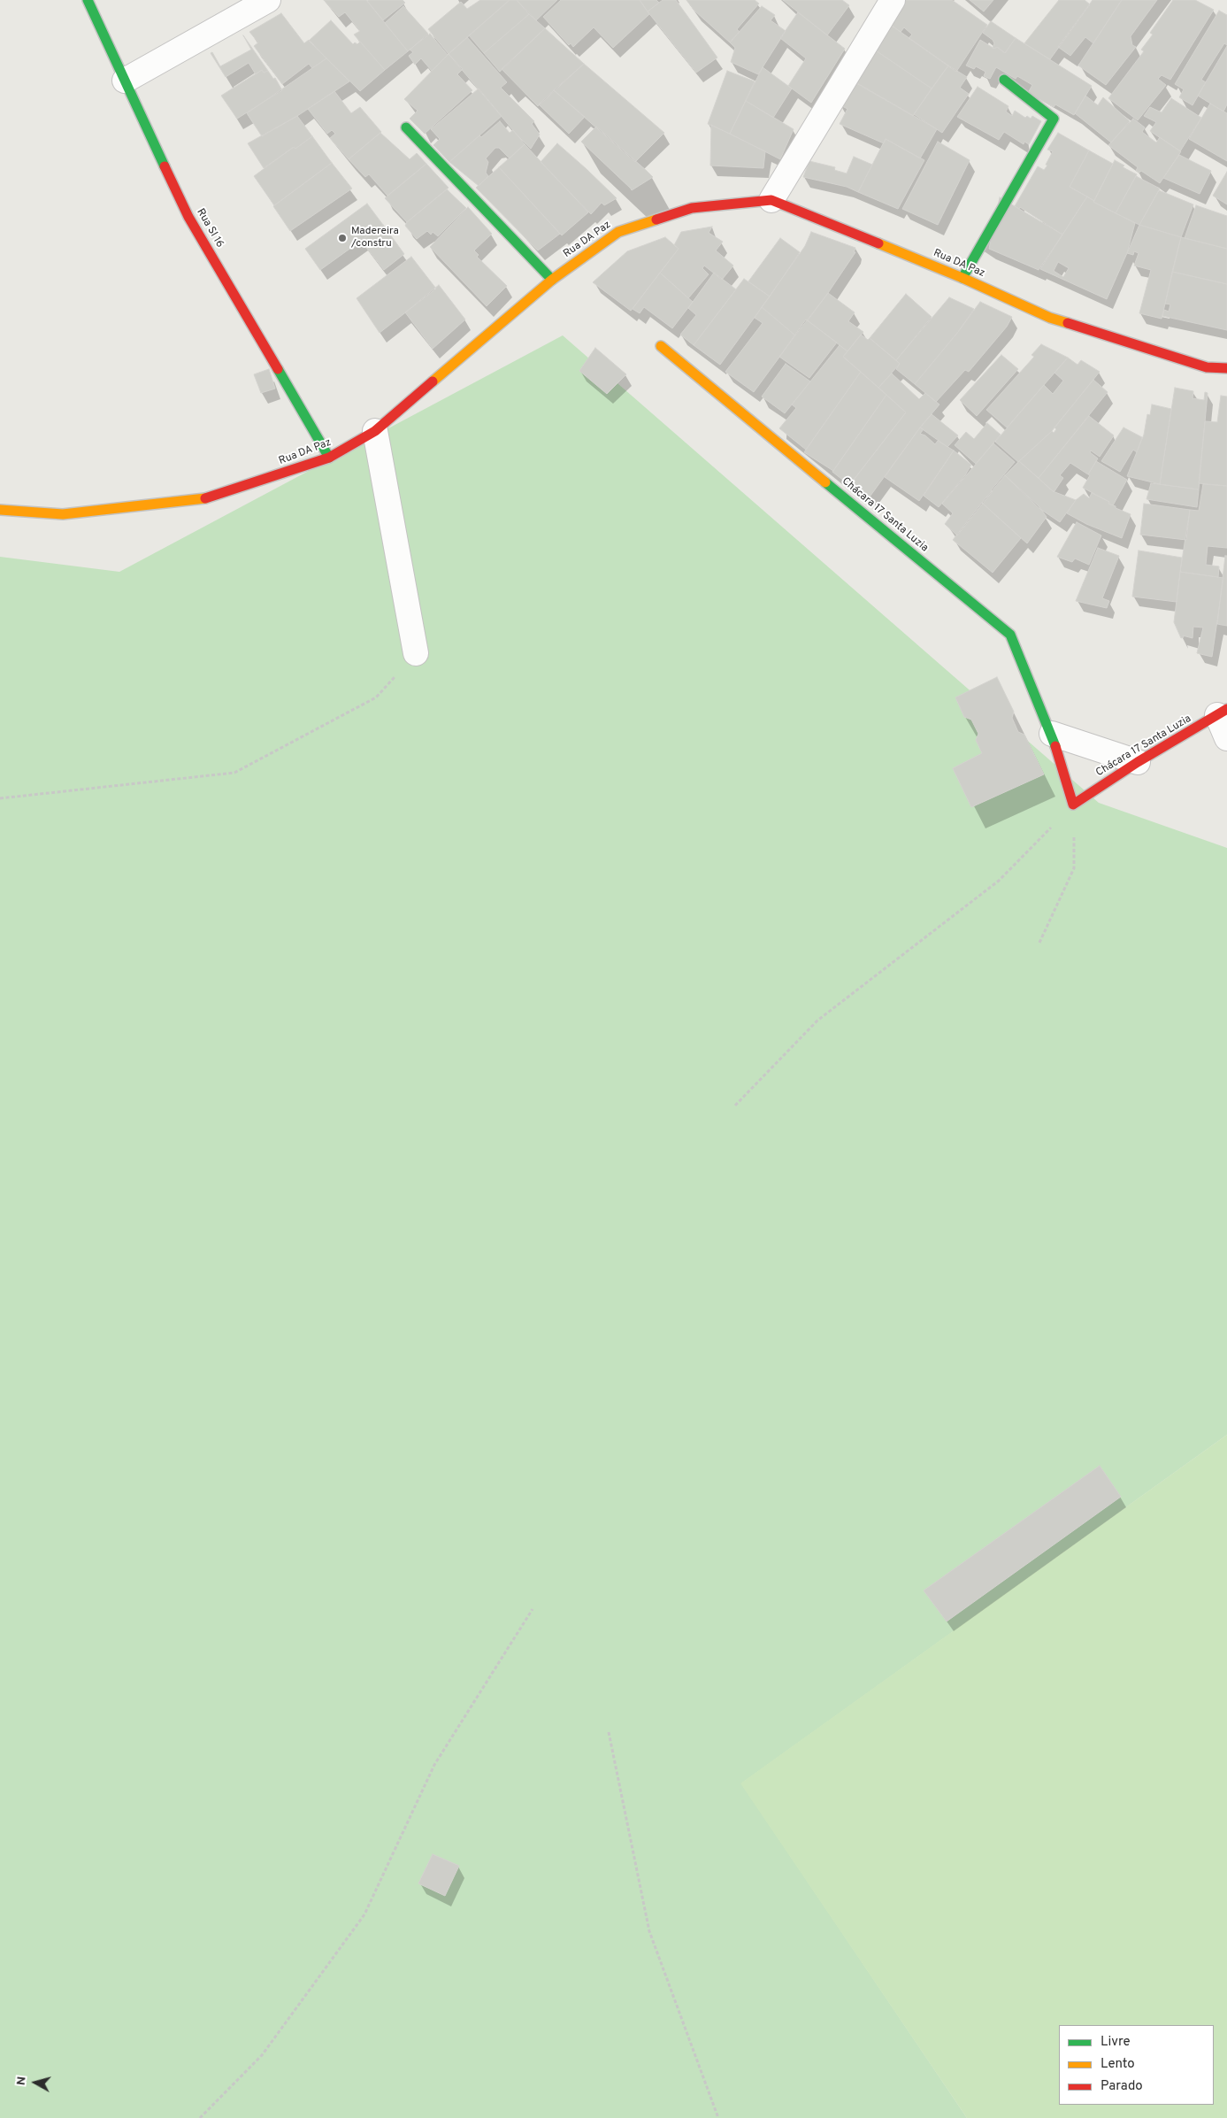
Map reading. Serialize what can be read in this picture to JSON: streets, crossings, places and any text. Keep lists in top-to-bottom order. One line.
{"streets":{"street":["Rua Sl 16","Rua DA Paz","Chácara 17 Santa Luzia"]},"crossings":[["Rua Sl 16","Rua DA Paz"]],"places":["Madereira /constru"],"legend":["Livre","Lento","Parado"],"north":"left"}
